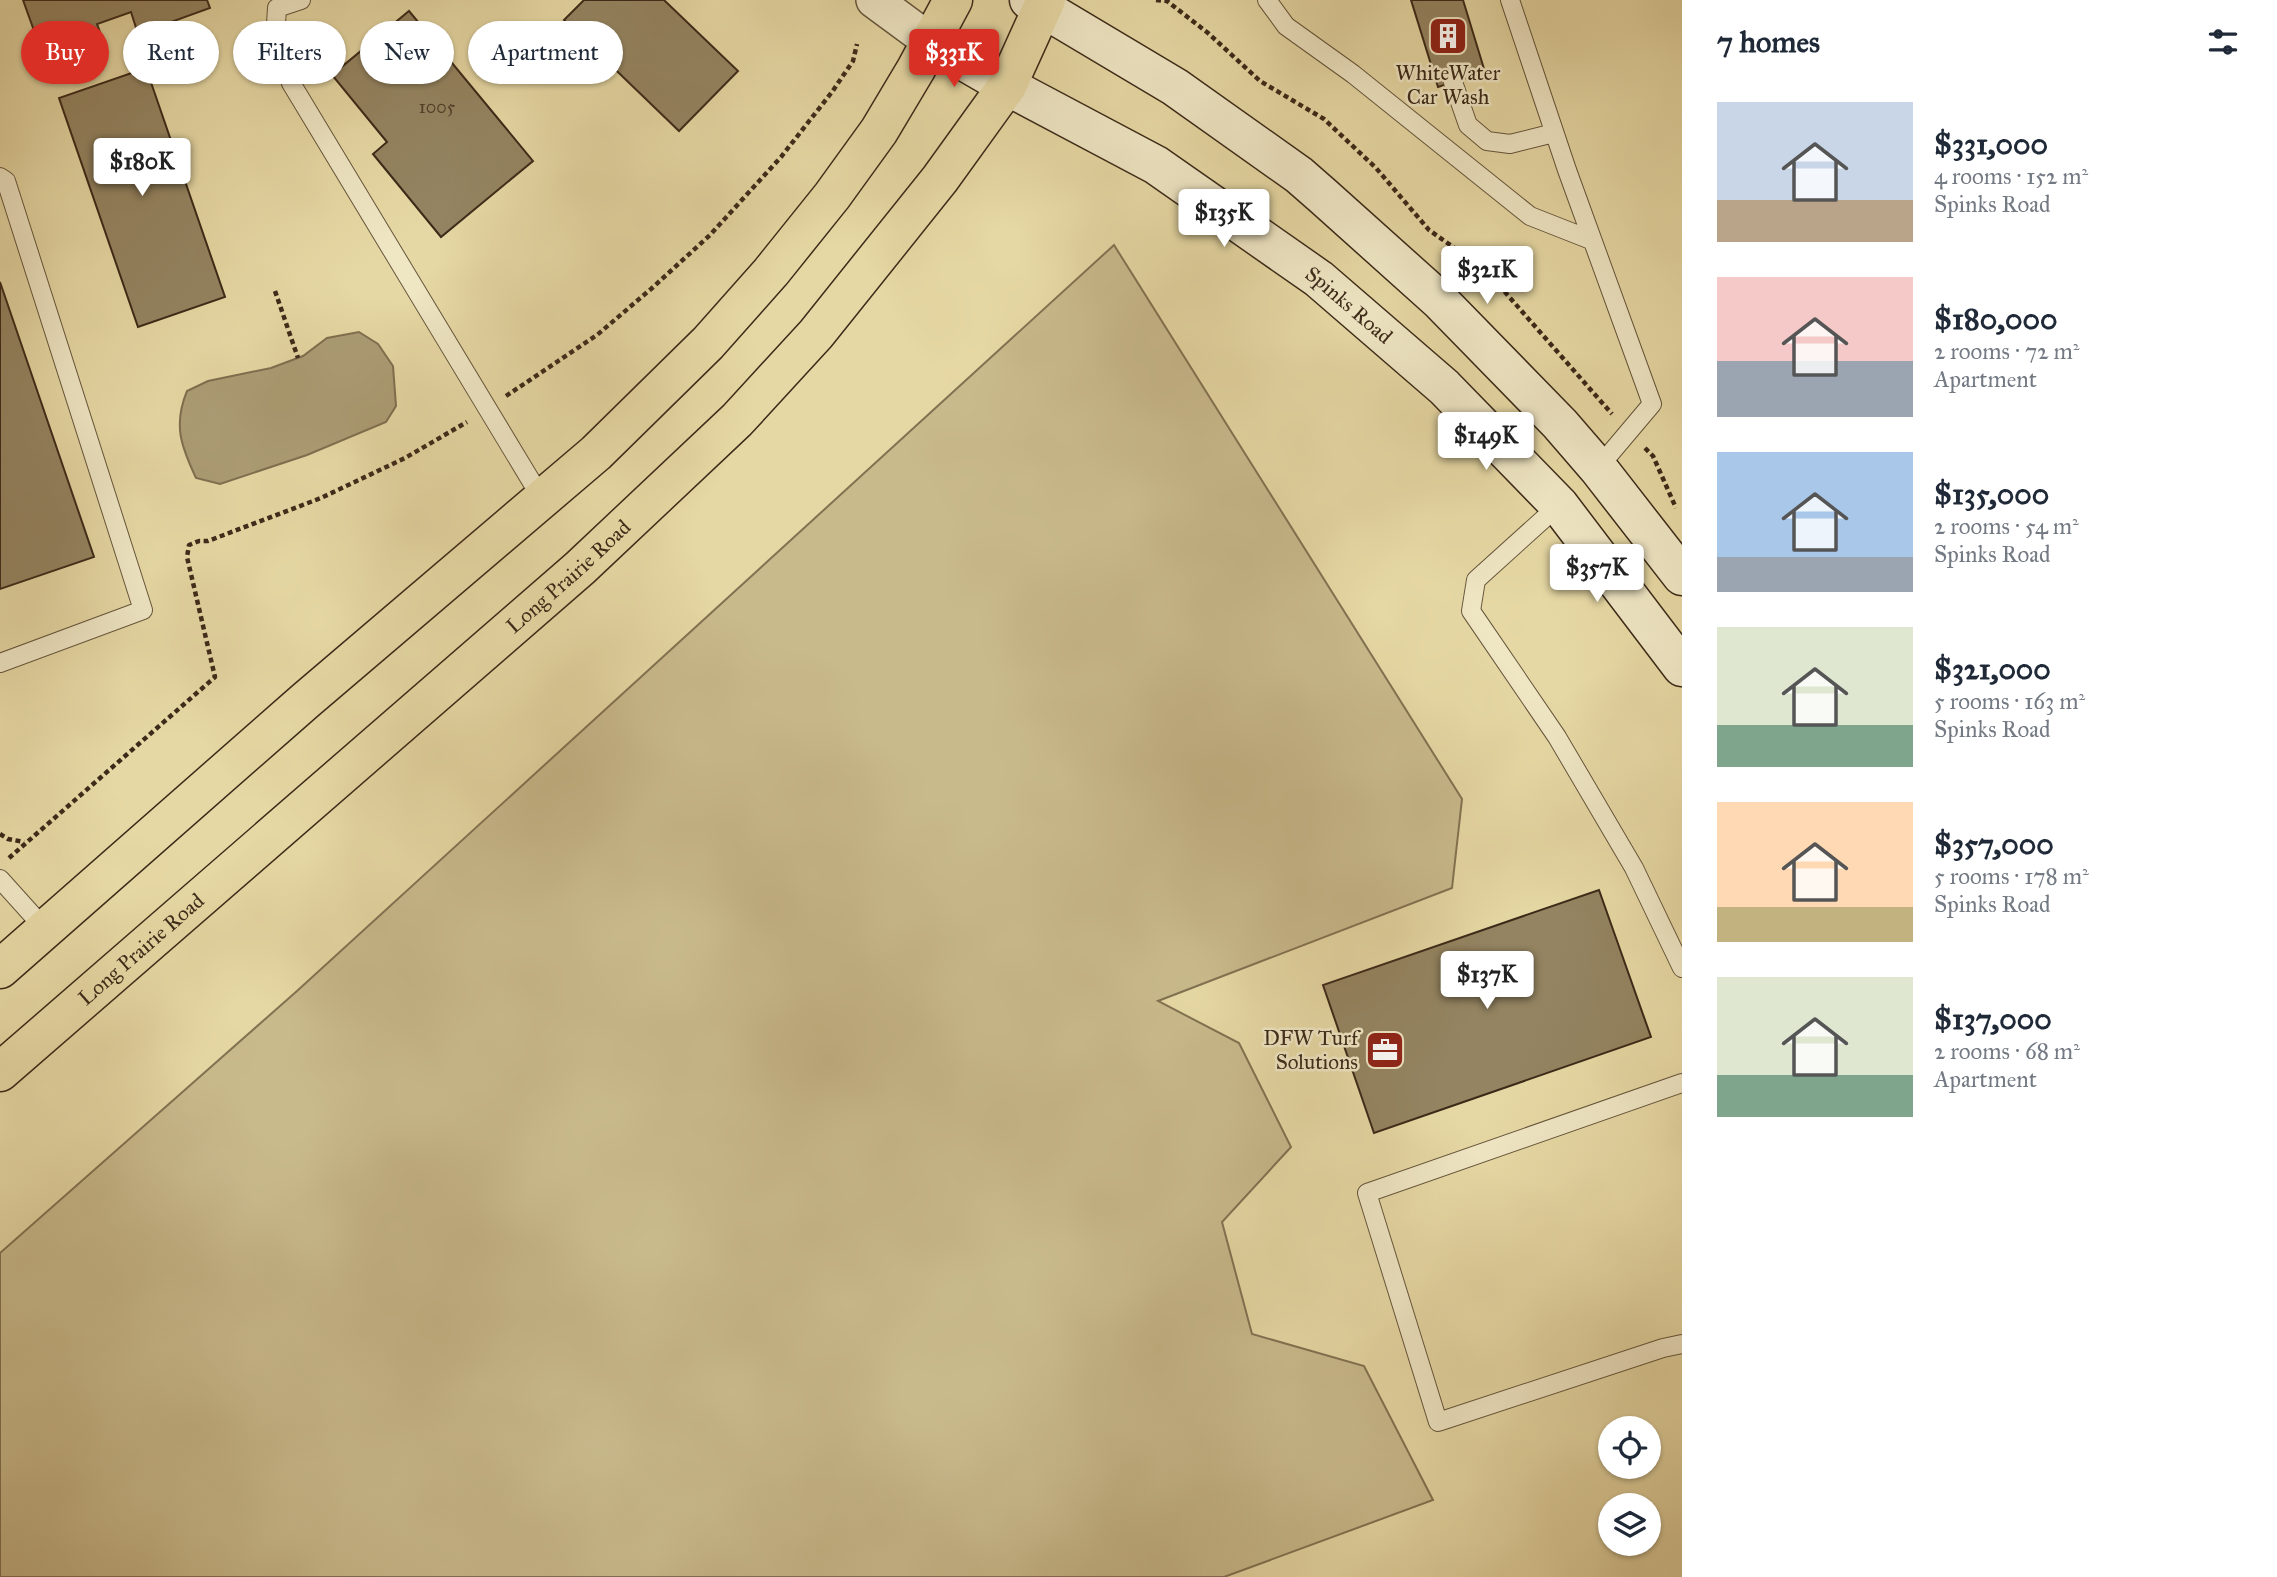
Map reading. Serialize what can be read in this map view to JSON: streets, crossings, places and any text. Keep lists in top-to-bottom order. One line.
{"streets":{"main road":["Spinks Road","Long Prairie Road"]},"crossings":[["Spinks Road","Long Prairie Road"]],"places":{"building":["WhiteWater Car Wash"],"office":["DFW Turf Solutions"]},"house_numbers":["1005"],"page":{"heading":"7 homes","chip":["Buy","Rent","Filters","New","Apartment"],"price":["$331K","$180K","$135K","$321K","$149K","$357K","$137K"],"list":[{"name":"$331,000","note":"4 rooms · 152 m² · Spinks Road"},{"name":"$180,000","note":"2 rooms · 72 m² · Apartment"},{"name":"$135,000","note":"2 rooms · 54 m² · Spinks Road"},{"name":"$321,000","note":"5 rooms · 163 m² · Spinks Road"},{"name":"$357,000","note":"5 rooms · 178 m² · Spinks Road"},{"name":"$137,000","note":"2 rooms · 68 m² · Apartment"}]}}
